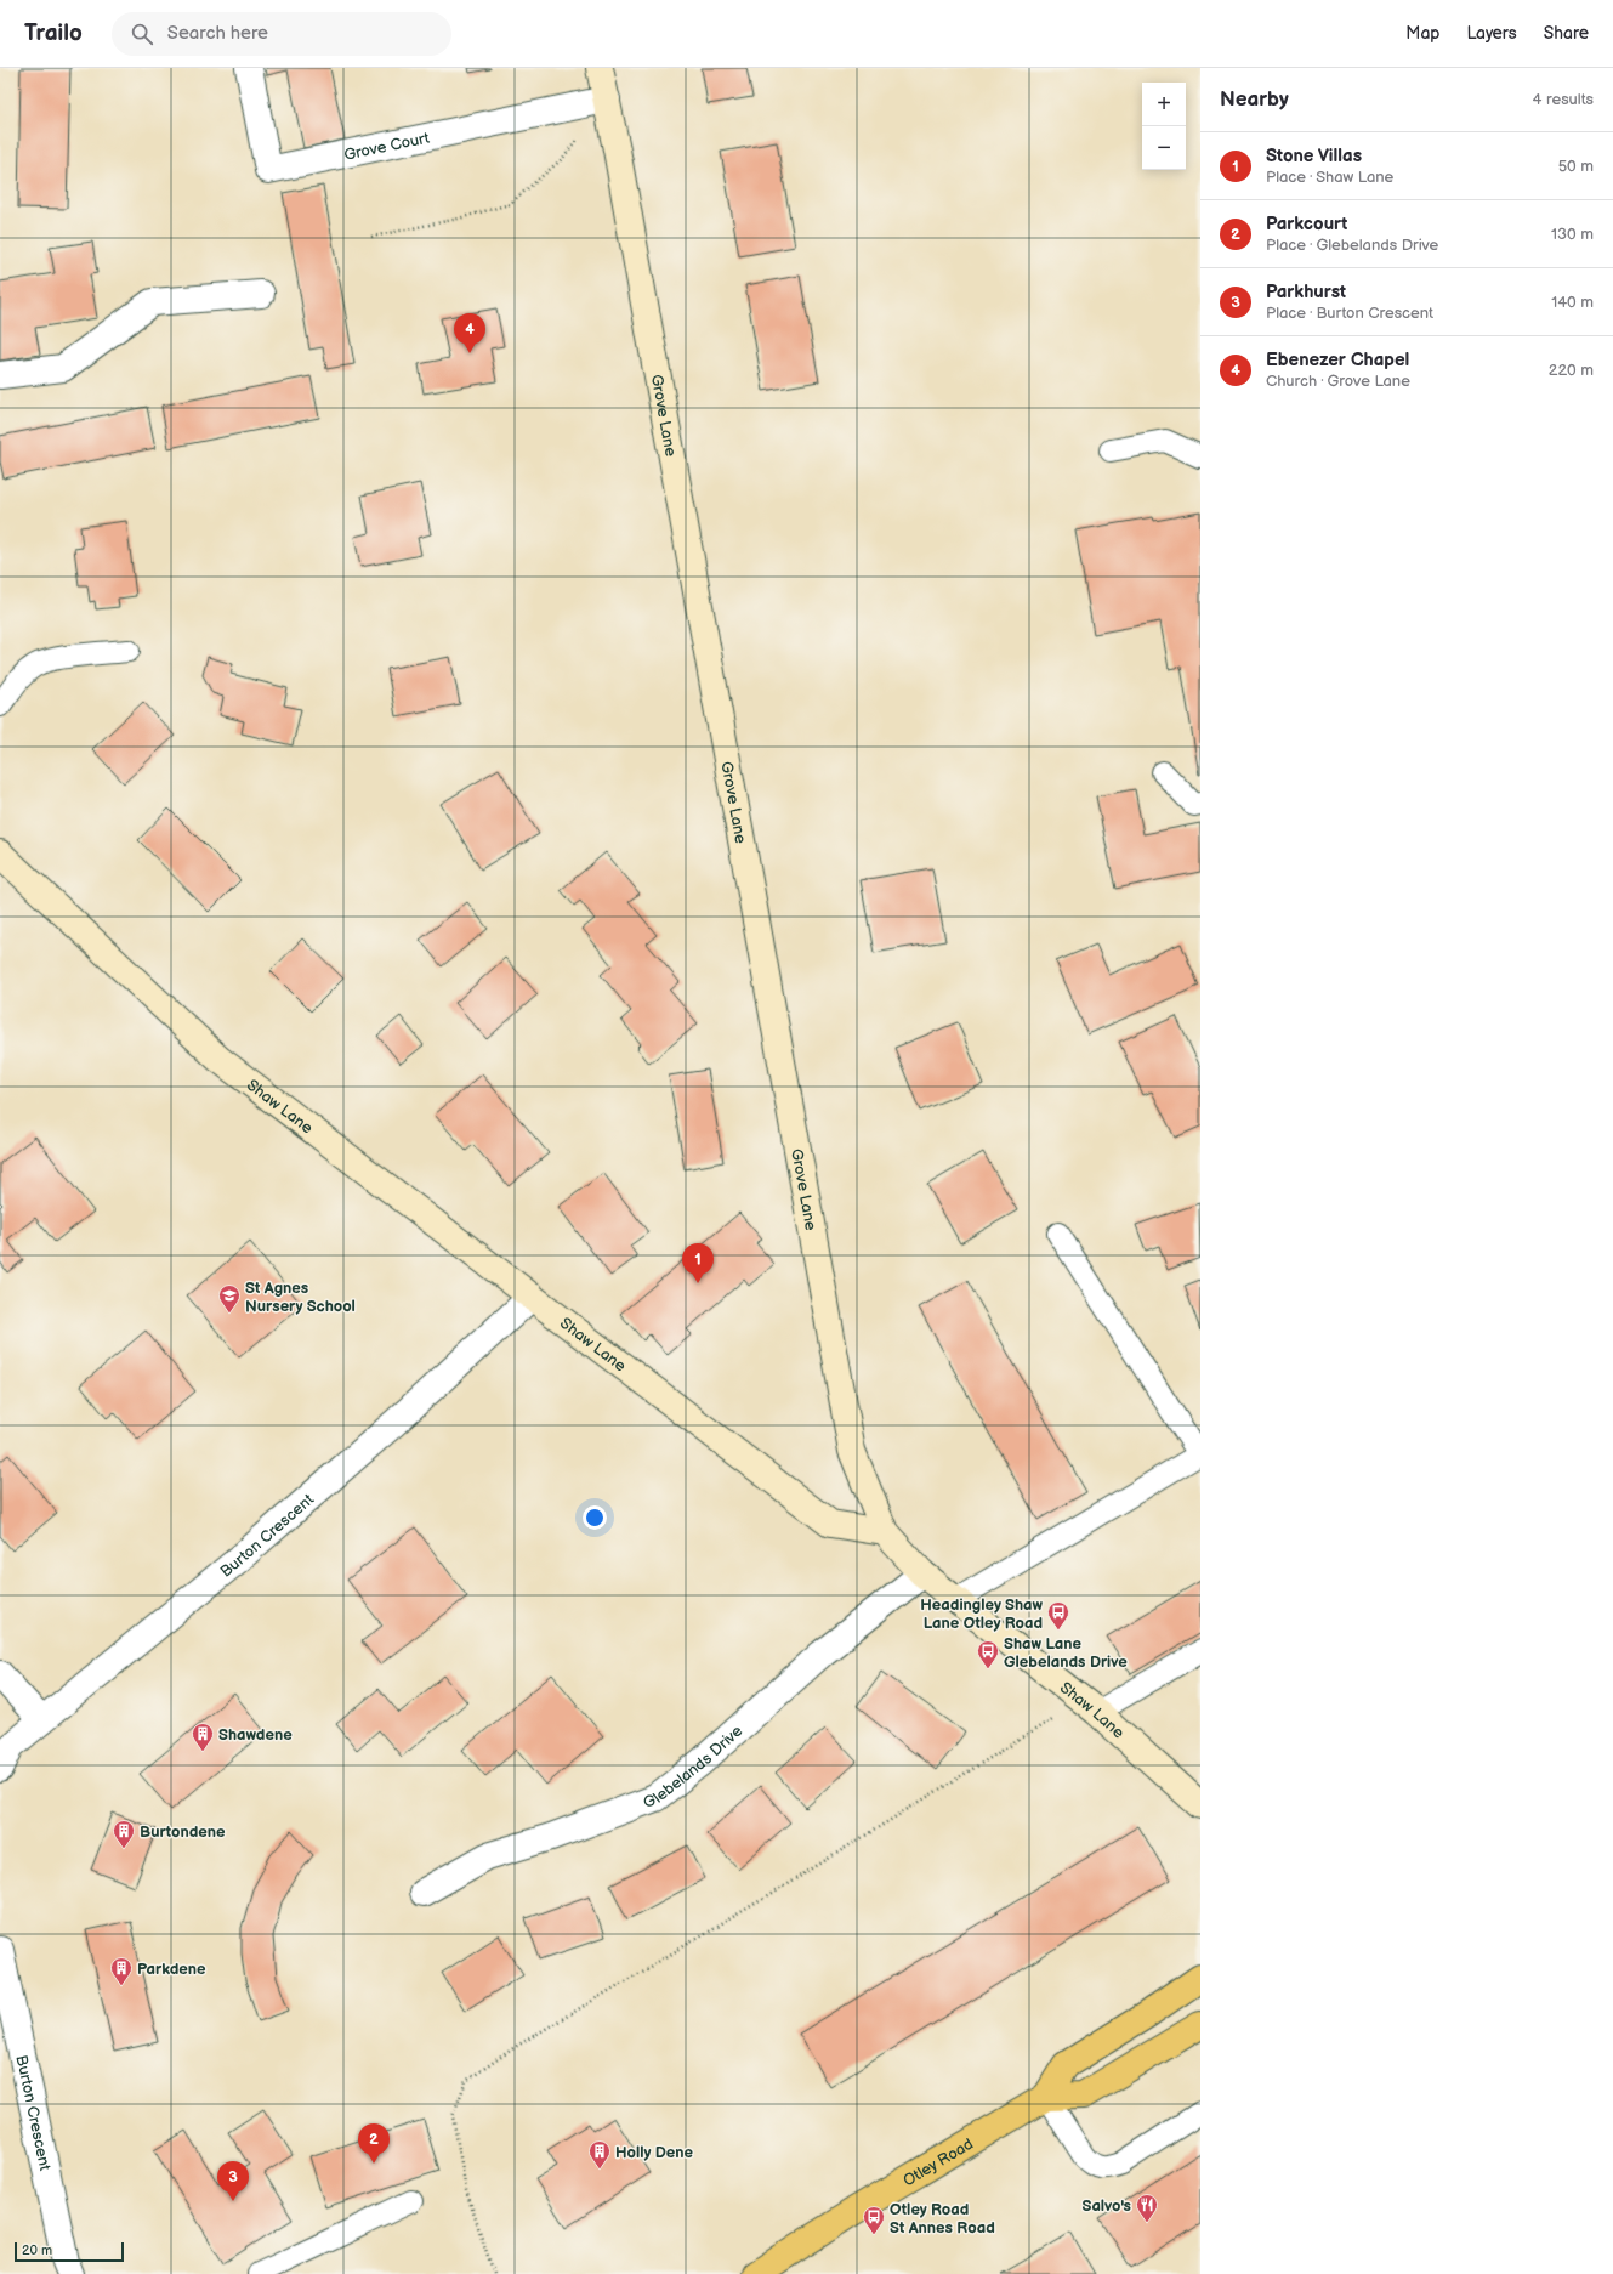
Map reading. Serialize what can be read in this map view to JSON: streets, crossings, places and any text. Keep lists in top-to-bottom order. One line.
{"streets":{"highway":["Otley Road"],"main road":["Grove Lane","Shaw Lane"],"street":["Grove Court","Burton Crescent","Glebelands Drive"]},"crossings":[["Grove Court","Grove Lane"],["Grove Lane","Shaw Lane"],["Shaw Lane","Burton Crescent"],["Shaw Lane","Glebelands Drive"]],"places":{"school or university":["St Agnes Nursery School"],"bus stop":["Headingley Shaw Lane Otley Road","Shaw Lane Glebelands Drive","Otley Road St Annes Road"],"building":["Shawdene","Burtondene","Parkdene","Holly Dene"],"restaurant":["Salvo's"]},"scale_bar":"20 m","page":{"header":"Trailo","search":"Search here","nav":["Map","Layers","Share"],"heading":["Nearby","4 results"],"map_buttons":["+","−"],"list":[{"mark":"1","name":"Stone Villas","note":"Place · Shaw Lane","value":"50 m"},{"mark":"2","name":"Parkcourt","note":"Place · Glebelands Drive","value":"130 m"},{"mark":"3","name":"Parkhurst","note":"Place · Burton Crescent","value":"140 m"},{"mark":"4","name":"Ebenezer Chapel","note":"Church · Grove Lane","value":"220 m"}],"pins":["4","1","2","3"],"scale":"20 m"}}
